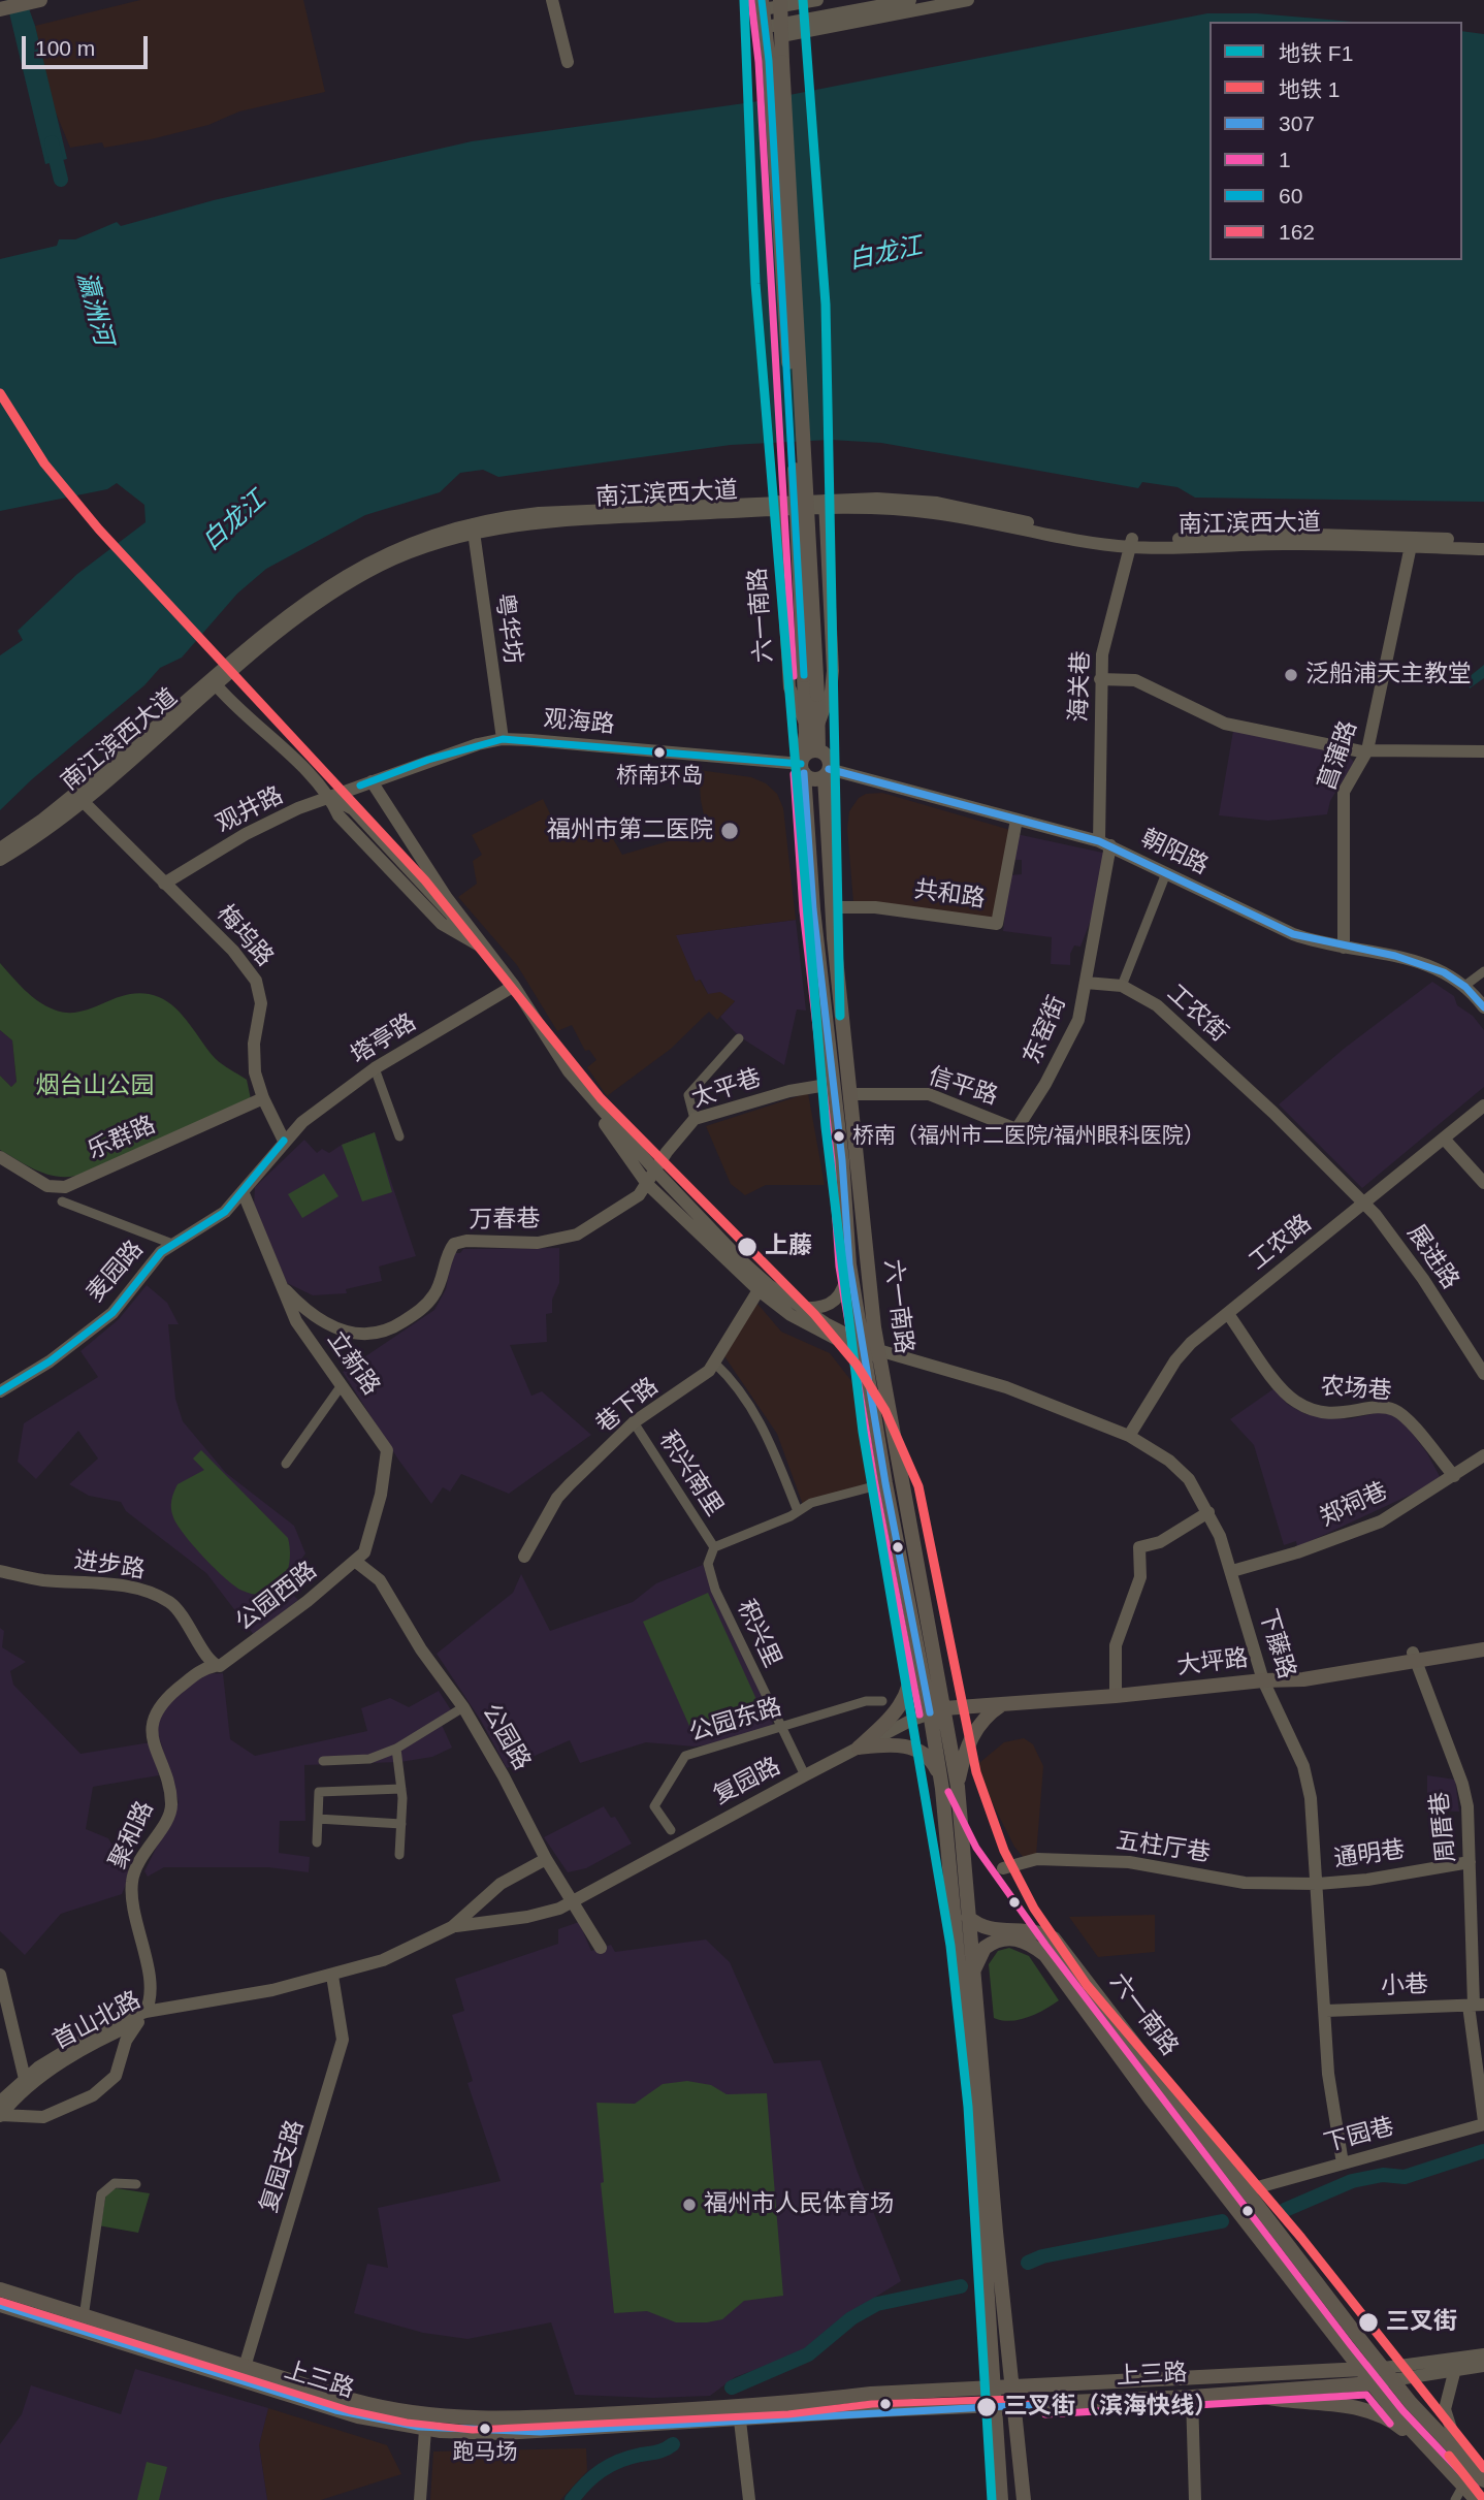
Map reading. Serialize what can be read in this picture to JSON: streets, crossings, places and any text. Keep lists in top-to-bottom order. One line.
{"streets":{"main road":["六一南路","大坪路","上三路"],"street":["南江滨西大道","粤华坊","海关巷","观海路","菖蒲路","观井路","朝阳路","共和路","梅坞路","工农街","东窑街","塔亭路","信平路","太平巷","乐群路","万春巷","工农路","展进路","麦园路","立新路","农场巷","巷下路","积兴南里","郑祠巷","进步路","公园西路","积兴里","下藤路","公园东路","公园路","复园路","周厝巷","聚和路","五柱厅巷","通明巷","小巷","首山北路","下园巷","复园支路"]},"crossings":[["南江滨西大道","六一南路"],["南江滨西大道","粤华坊"],["南江滨西大道","海关巷"],["南江滨西大道","菖蒲路"],["南江滨西大道","梅坞路"],["六一南路","观海路"],["六一南路","朝阳路"],["六一南路","共和路"],["六一南路","信平路"],["六一南路","太平巷"],["六一南路","下藤路"],["六一南路","大坪路"],["六一南路","复园路"],["六一南路","下园巷"],["六一南路","上三路"],["粤华坊","观海路"],["海关巷","朝阳路"],["观海路","观井路"],["观海路","朝阳路"],["菖蒲路","朝阳路"],["观井路","梅坞路"],["朝阳路","共和路"],["梅坞路","塔亭路"],["梅坞路","乐群路"],["梅坞路","麦园路"],["工农街","东窑街"],["工农街","工农路"],["工农街","展进路"],["东窑街","信平路"],["塔亭路","麦园路"],["太平巷","万春巷"],["万春巷","立新路"],["工农路","展进路"],["工农路","农场巷"],["工农路","下藤路"],["麦园路","立新路"],["立新路","公园西路"],["立新路","公园路"],["农场巷","郑祠巷"],["巷下路","积兴南里"],["积兴南里","积兴里"],["郑祠巷","下藤路"],["进步路","公园西路"],["进步路","聚和路"],["公园西路","公园路"],["公园西路","聚和路"],["积兴里","公园东路"],["积兴里","复园路"],["下藤路","大坪路"],["下藤路","五柱厅巷"],["下藤路","通明巷"],["下藤路","小巷"],["下藤路","下园巷"],["大坪路","复园路"],["大坪路","周厝巷"],["公园路","复园路"],["周厝巷","通明巷"],["周厝巷","小巷"],["周厝巷","下园巷"],["聚和路","首山北路"],["五柱厅巷","通明巷"],["首山北路","复园支路"],["复园支路","上三路"]],"water":["白龙江","瀛洲河"],"parks":["烟台山公园"],"places":["泛船浦天主教堂","桥南环岛","福州市第二医院","桥南（福州市二医院/福州眼科医院）","上藤","福州市人民体育场","三叉街","三叉街（滨海快线）","跑马场"],"lines":["metro line F1","transit line 60","transit line 1","metro line 1","transit line 307","transit line 162"],"legend":["地铁 F1","地铁 1","307","1","60","162"],"scale_bar":"100 m"}
